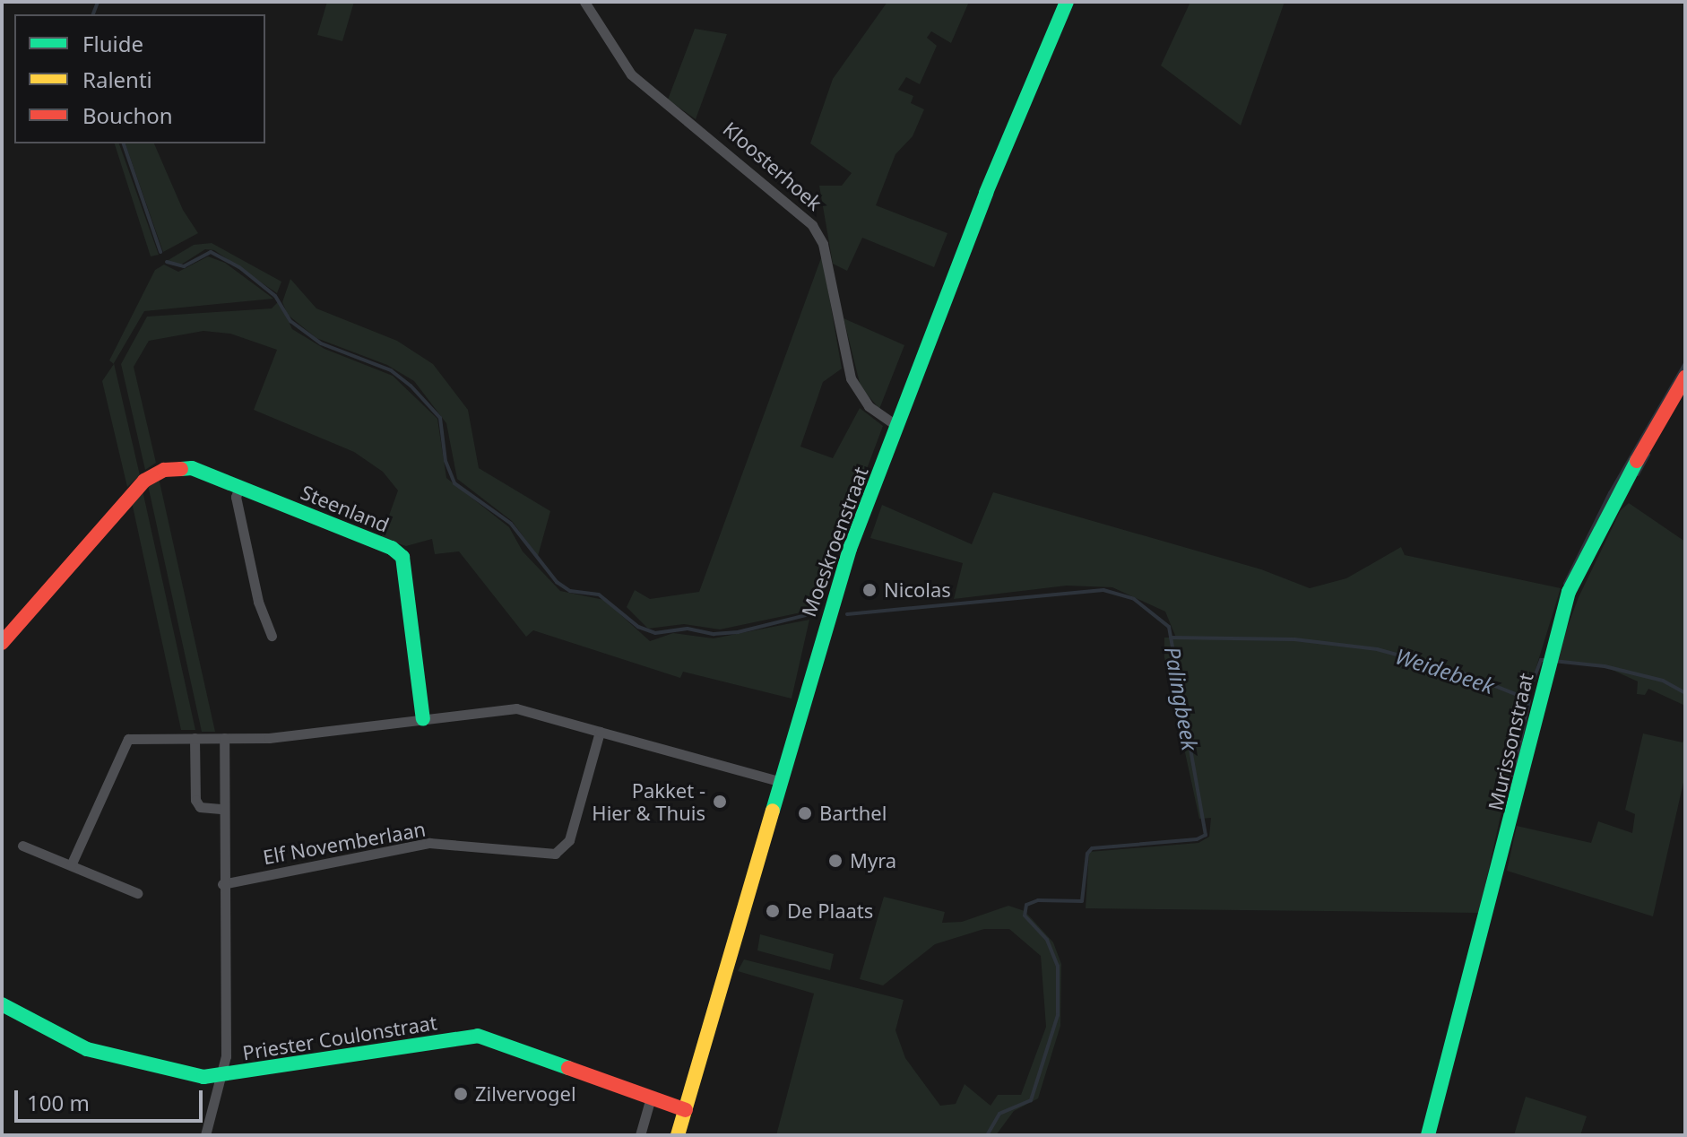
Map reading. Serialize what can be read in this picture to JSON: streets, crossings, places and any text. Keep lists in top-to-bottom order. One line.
{"streets":{"street":["Kloosterhoek","Steenland","Moeskroenstraat","Murissonstraat","Elf Novemberlaan","Priester Coulonstraat"]},"crossings":[["Kloosterhoek","Moeskroenstraat"],["Moeskroenstraat","Priester Coulonstraat"]],"water":["Weidebeek","Palingbeek"],"places":["Nicolas","Pakket - Hier & Thuis","Barthel","Myra","De Plaats","Zilvervogel"],"legend":["Fluide","Ralenti","Bouchon"],"scale_bar":"100 m"}
